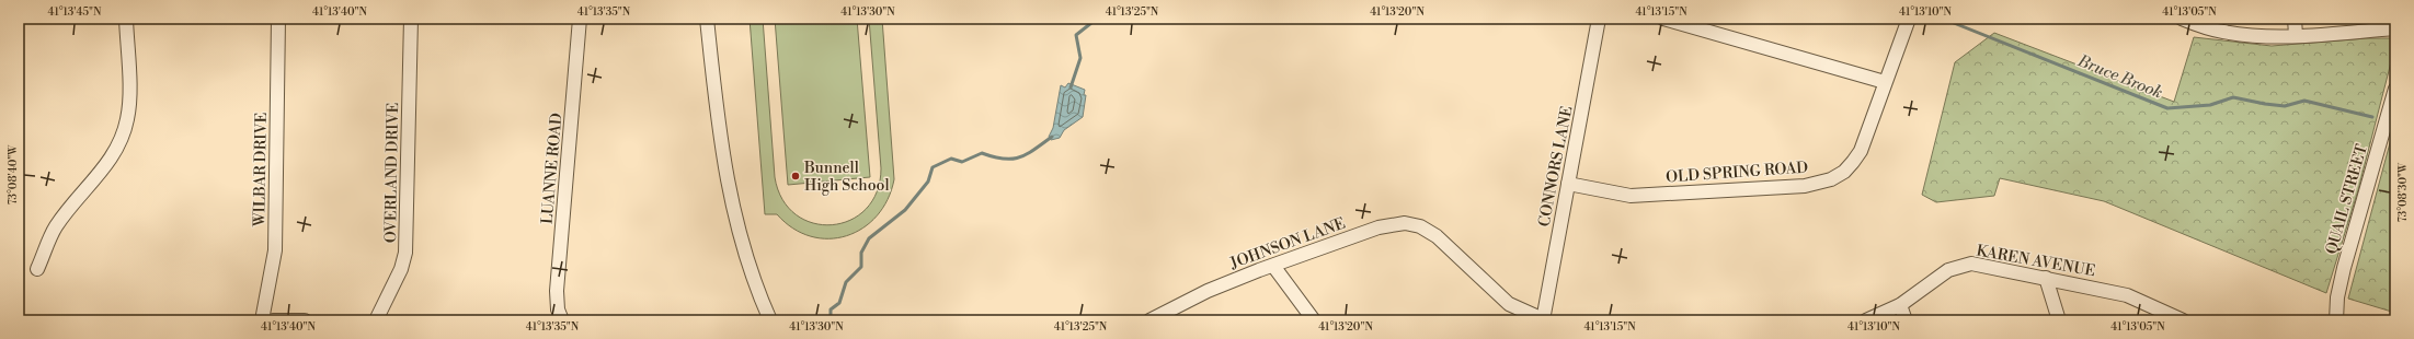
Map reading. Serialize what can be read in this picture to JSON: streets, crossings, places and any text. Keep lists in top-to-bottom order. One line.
{"streets":{"street":["CONNORS LANE","LUANNE ROAD","WILBAR DRIVE","OLD SPRING ROAD","OVERLAND DRIVE","QUAIL STREET","JOHNSON LANE","KAREN AVENUE"]},"crossings":[["CONNORS LANE","OLD SPRING ROAD"],["CONNORS LANE","JOHNSON LANE"]],"water":["Bruce Brook"],"places":["Bunnell High School"],"coordinates":["41°13'45\"N","41°13'40\"N","41°13'35\"N","41°13'30\"N","41°13'25\"N","41°13'20\"N","41°13'15\"N","41°13'10\"N","41°13'05\"N","73°08'40\"W","73°08'30\"W"]}
